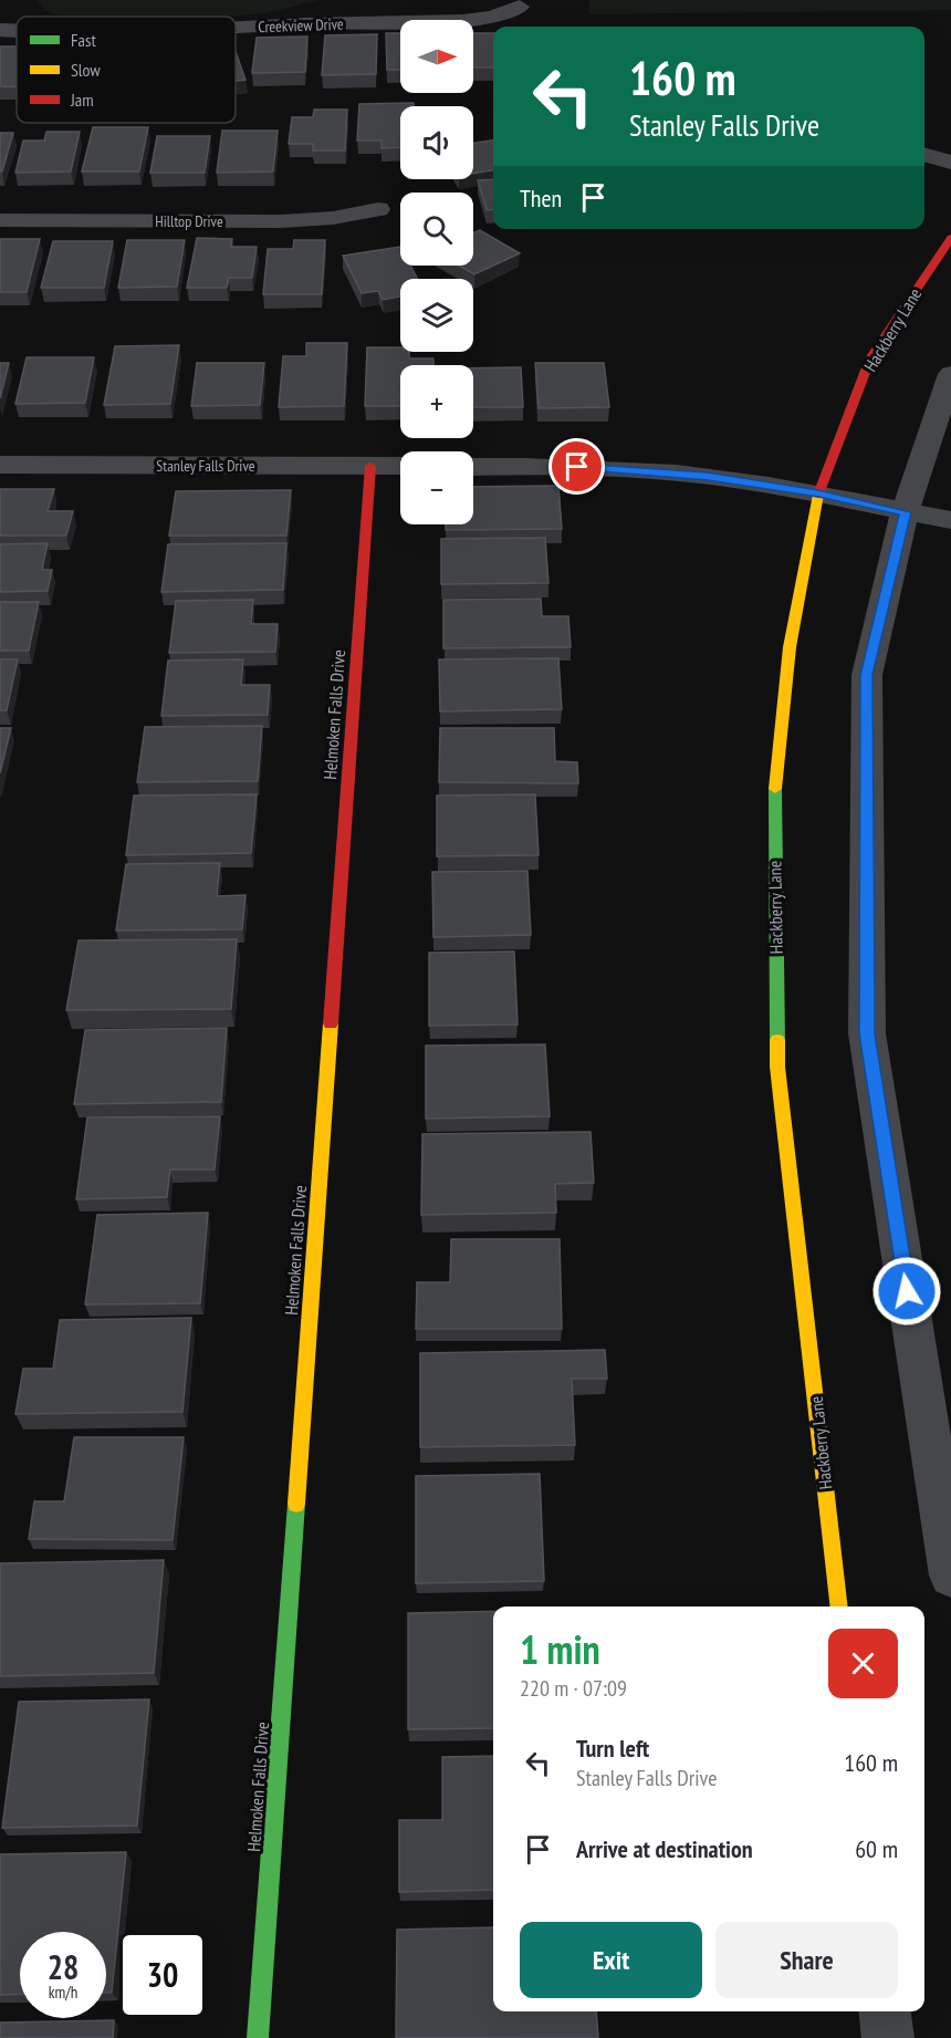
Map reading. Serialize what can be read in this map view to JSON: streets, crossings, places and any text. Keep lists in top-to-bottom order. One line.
{"streets":{"street":["Creekview Drive","Hilltop Drive","Hackberry Lane","Stanley Falls Drive","Helmoken Falls Drive"]},"crossings":[["Stanley Falls Drive","Helmoken Falls Drive"]],"legend":["Fast","Slow","Jam"],"north":"right","page":{"map_buttons":["+","−"],"turn":["160 m","Stanley Falls Drive"],"then":"Then","heading":["1 min","220 m · 07:09"],"list":[{"name":"Turn left","note":"Stanley Falls Drive","value":"160 m"},{"name":"Arrive at destination","value":"60 m"}],"buttons":["Exit","Share"],"speed":"28 km/h","limit":"30"}}
